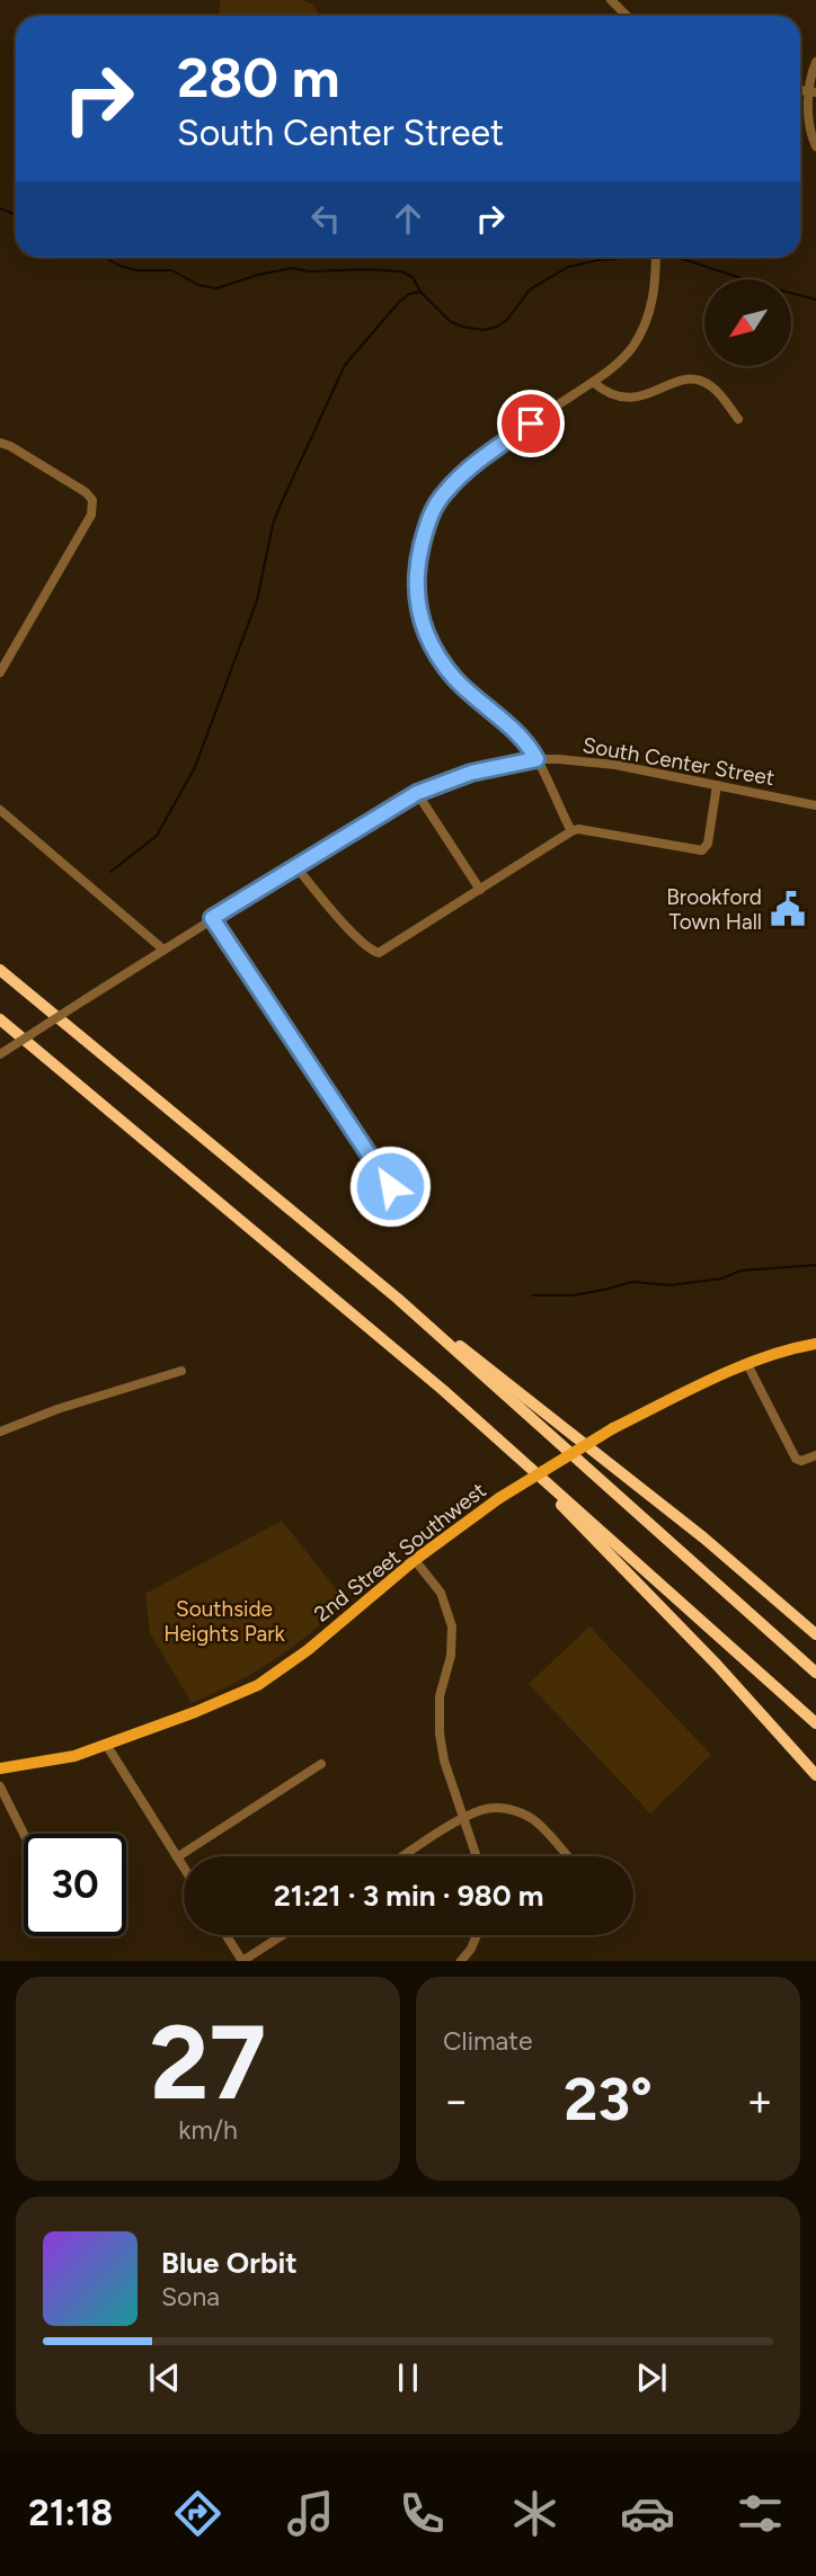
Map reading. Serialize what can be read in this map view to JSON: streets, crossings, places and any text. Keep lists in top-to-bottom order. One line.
{"streets":{"main road":["2nd Street Southwest"],"street":["South Center Street"]},"parks":["Southside Heights Park"],"places":{"public building":["Brookford Town Hall"]},"north":"bottom left","page":{"turn":["280 m","South Center Street"],"limit":"30","trip":"21:21 · 3 min · 980 m","tile":[["27","km/h"],"Climate"],"heat":["−","23°","+"],"song":["Blue Orbit","Sona"],"tabs":"21:18"}}
